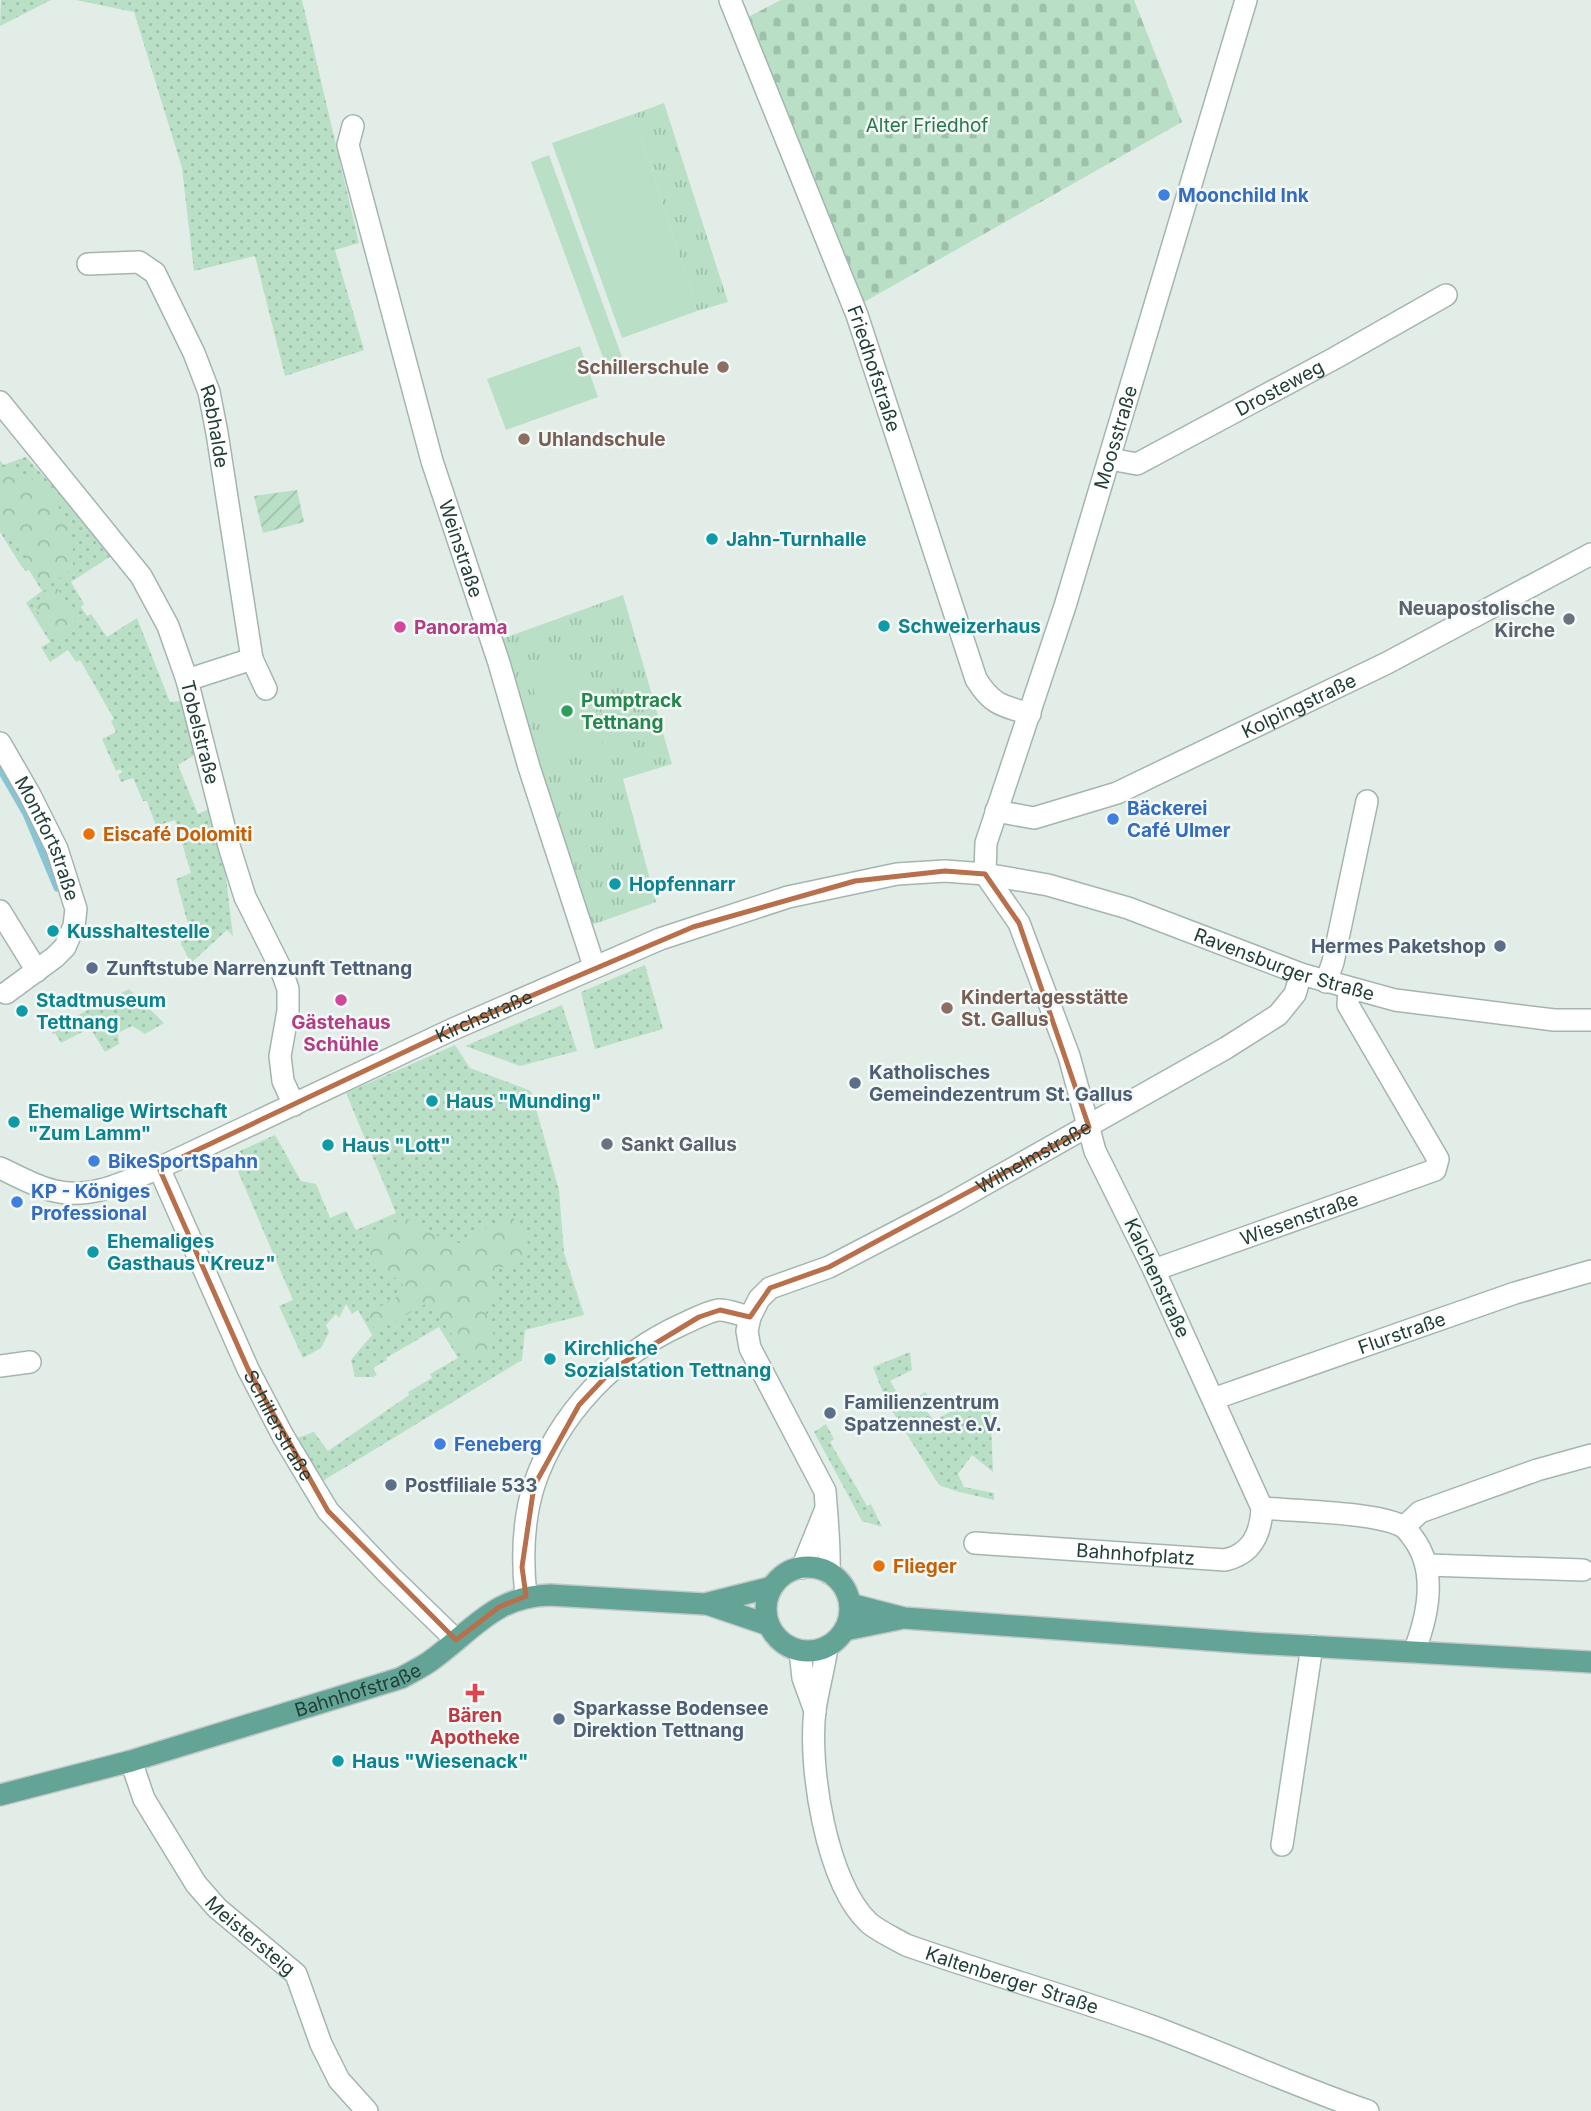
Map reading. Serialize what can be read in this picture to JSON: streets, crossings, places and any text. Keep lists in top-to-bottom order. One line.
{"streets":{"main road":["Bahnhofstraße"],"street":["Friedhofstraße","Drosteweg","Rebhalde","Moosstraße","Weinstraße","Kolpingstraße","Tobelstraße","Montfortstraße","Ravensburger Straße","Kirchstraße","Wilhelmstraße","Wiesenstraße","Kalchenstraße","Flurstraße","Schillerstraße","Bahnhofplatz","Meistersteig","Kaltenberger Straße"]},"crossings":[["Friedhofstraße","Moosstraße"],["Drosteweg","Moosstraße"],["Moosstraße","Kolpingstraße"],["Moosstraße","Ravensburger Straße"],["Moosstraße","Kirchstraße"],["Moosstraße","Kalchenstraße"],["Weinstraße","Kirchstraße"],["Tobelstraße","Kirchstraße"],["Ravensburger Straße","Kirchstraße"],["Ravensburger Straße","Wilhelmstraße"],["Ravensburger Straße","Wiesenstraße"],["Ravensburger Straße","Kalchenstraße"],["Kirchstraße","Kalchenstraße"],["Kirchstraße","Schillerstraße"],["Wilhelmstraße","Kalchenstraße"],["Wiesenstraße","Kalchenstraße"],["Kalchenstraße","Flurstraße"],["Kalchenstraße","Bahnhofplatz"],["Schillerstraße","Bahnhofstraße"],["Bahnhofstraße","Meistersteig"],["Bahnhofstraße","Kaltenberger Straße"]],"parks":["Alter Friedhof"],"places":{"other":["Moonchild Ink","Schillerschule","Uhlandschule","Jahn-Turnhalle","Neuapostolische Kirche","Schweizerhaus","Panorama","Pumptrack Tettnang","Bäckerei Café Ulmer","Eiscafé Dolomiti","Hopfennarr","Kusshaltestelle","Hermes Paketshop","Zunftstube Narrenzunft Tettnang","Gästehaus Schühle","Kindertagesstätte St. Gallus","Stadtmuseum Tettnang","Katholisches Gemeindezentrum St. Gallus","Haus \"Munding\"","Ehemalige Wirtschaft \"Zum Lamm\"","Sankt Gallus","Haus \"Lott\"","BikeSportSpahn","KP - Königes Professional","Ehemaliges Gasthaus \"Kreuz\"","Kirchliche Sozialstation Tettnang","Familienzentrum Spatzennest e.V.","Feneberg","Postfiliale 533","Flieger","Sparkasse Bodensee Direktion Tettnang","Haus \"Wiesenack\""],"health":["Bären Apotheke"]}}
